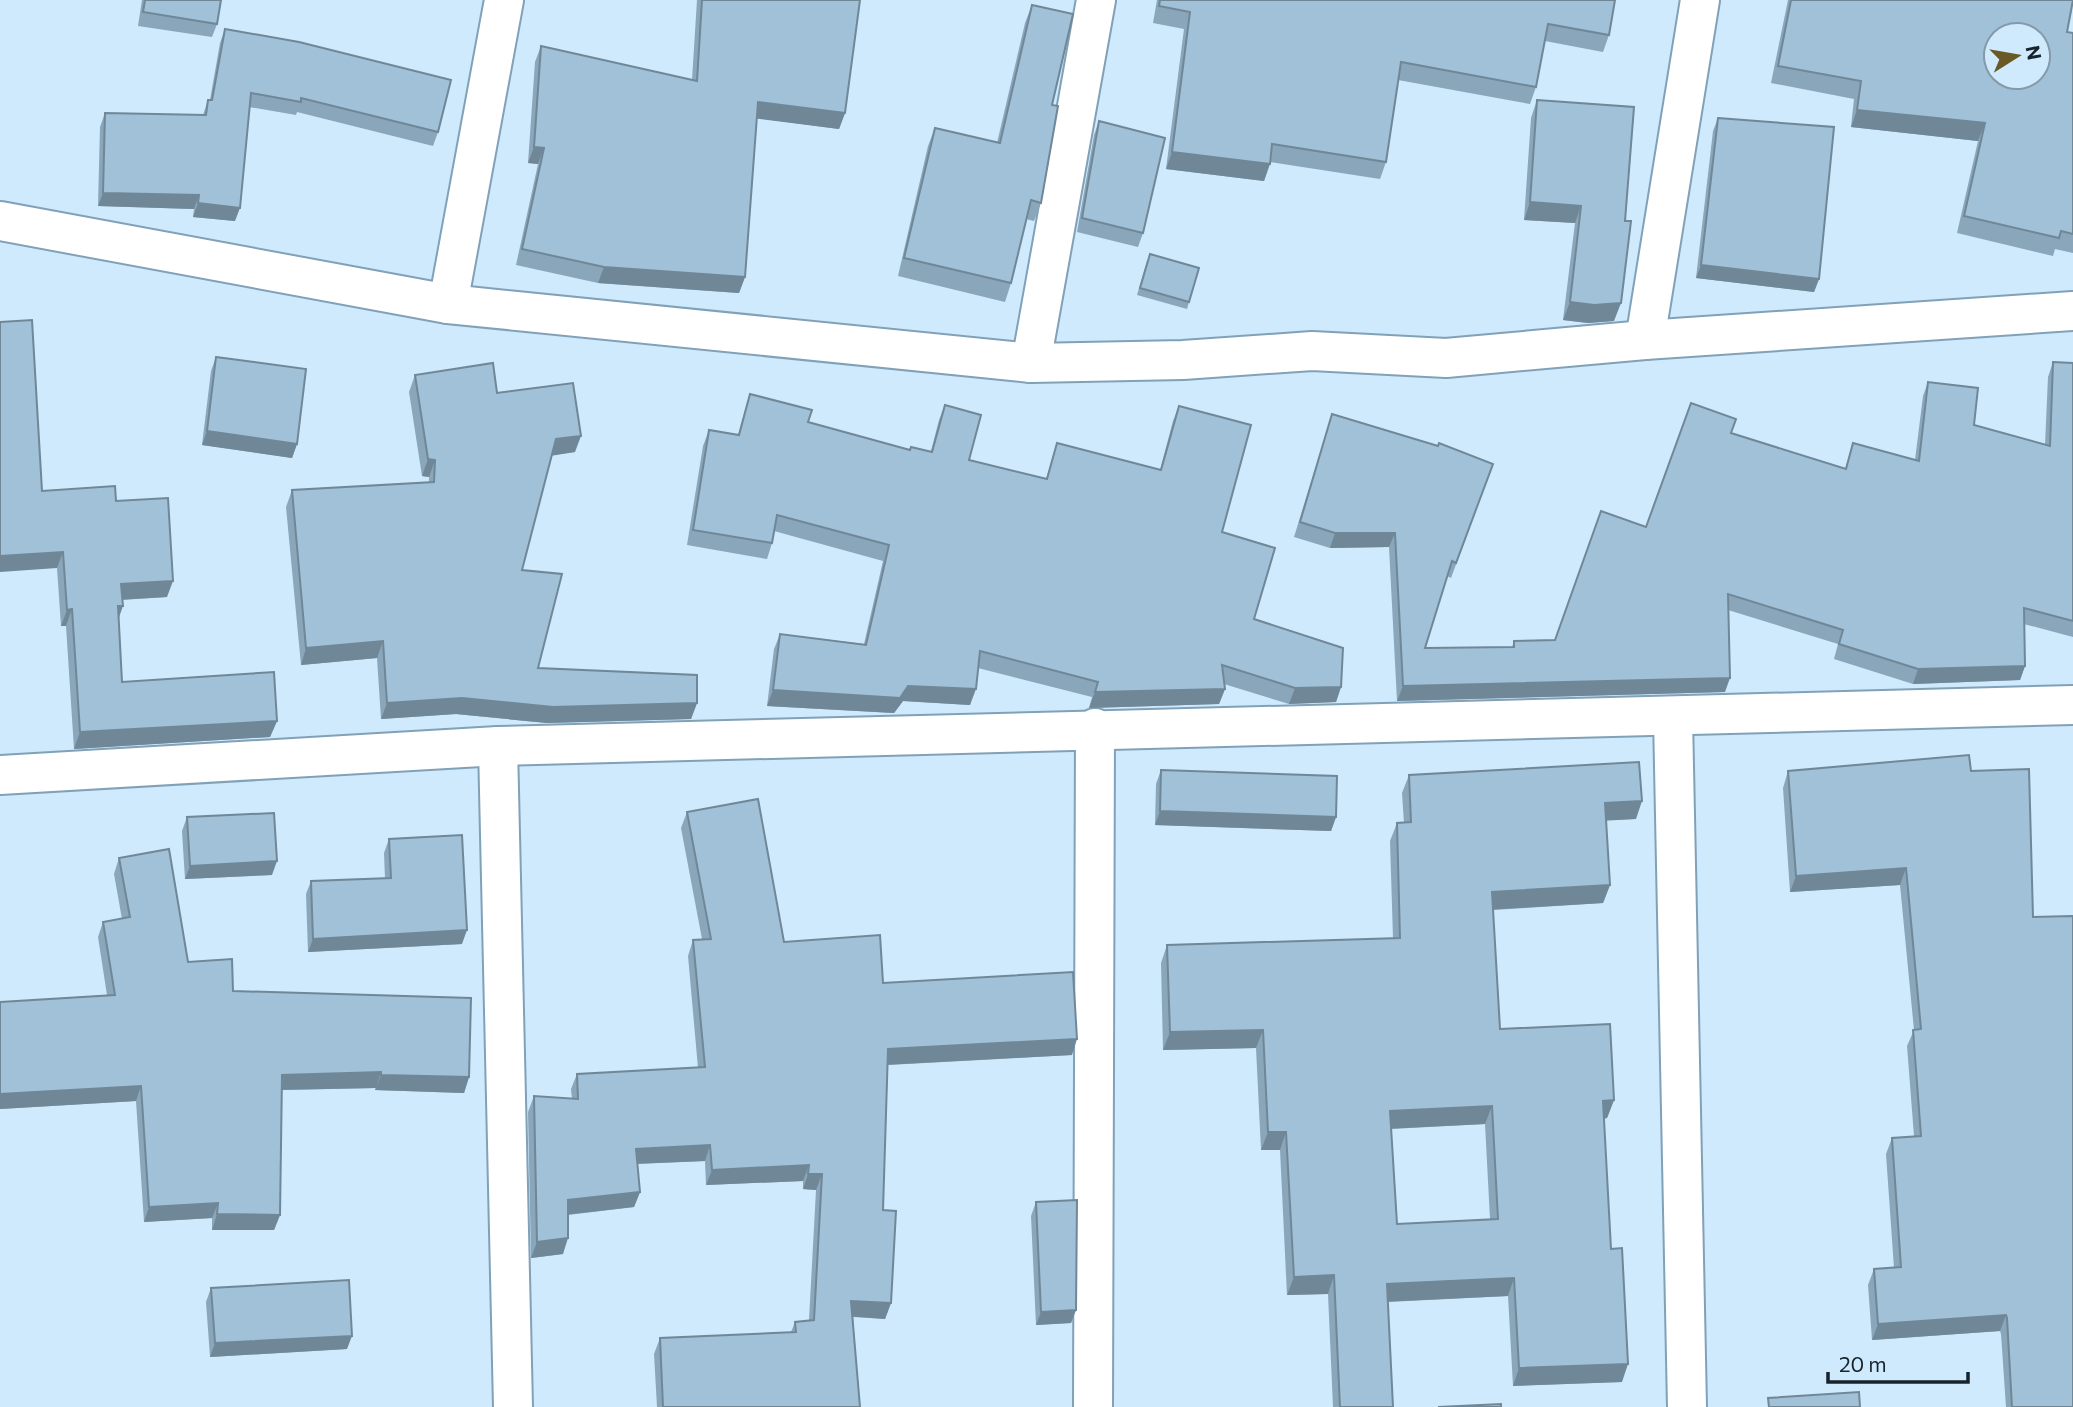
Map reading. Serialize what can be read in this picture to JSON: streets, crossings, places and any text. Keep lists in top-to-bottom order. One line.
{"scale_bar":"20 m","north":"right"}
